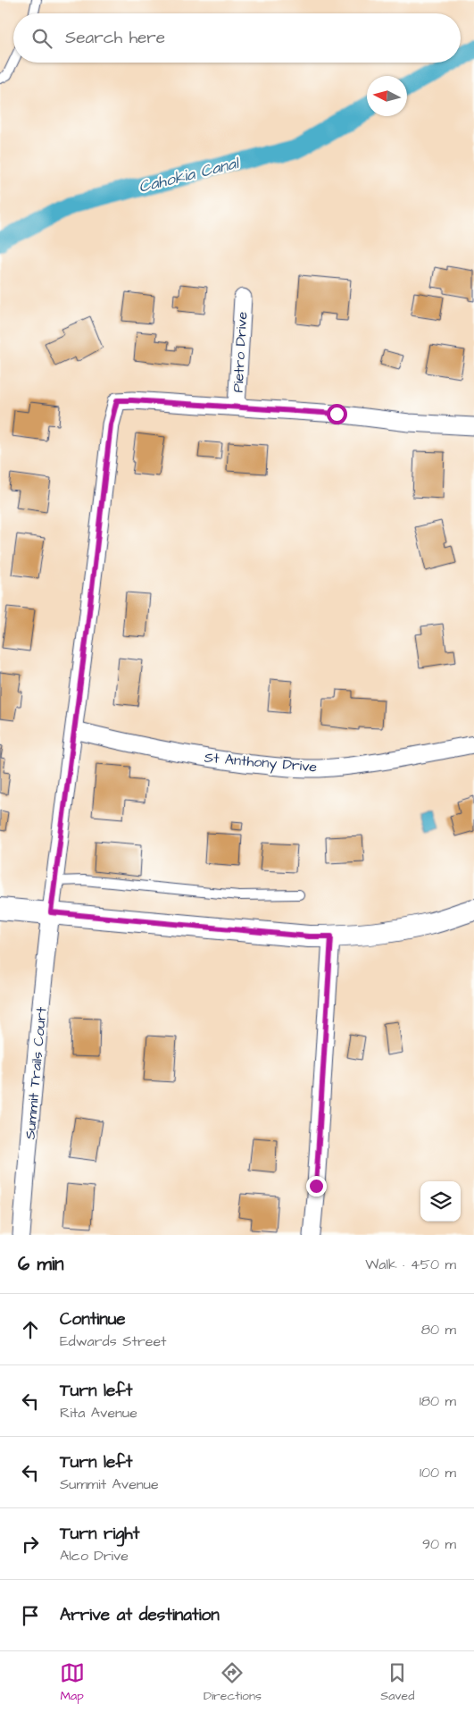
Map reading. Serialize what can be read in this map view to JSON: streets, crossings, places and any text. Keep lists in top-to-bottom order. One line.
{"streets":{"street":["Pietro Drive","St Anthony Drive","Summit Trails Court"]},"crossings":[["Pietro Drive","Summit Trails Court"],["St Anthony Drive","Summit Trails Court"]],"water":["Cahokia Canal"],"north":"left","page":{"search":"Search here","heading":["6 min","Walk · 450 m"],"list":[["Continue","Edwards Street","80 m"],["Turn left","Rita Avenue","180 m"],["Turn left","Summit Avenue","100 m"],["Turn right","Alco Drive","90 m"],"Arrive at destination"],"nav":["Map","Directions","Saved"]}}
